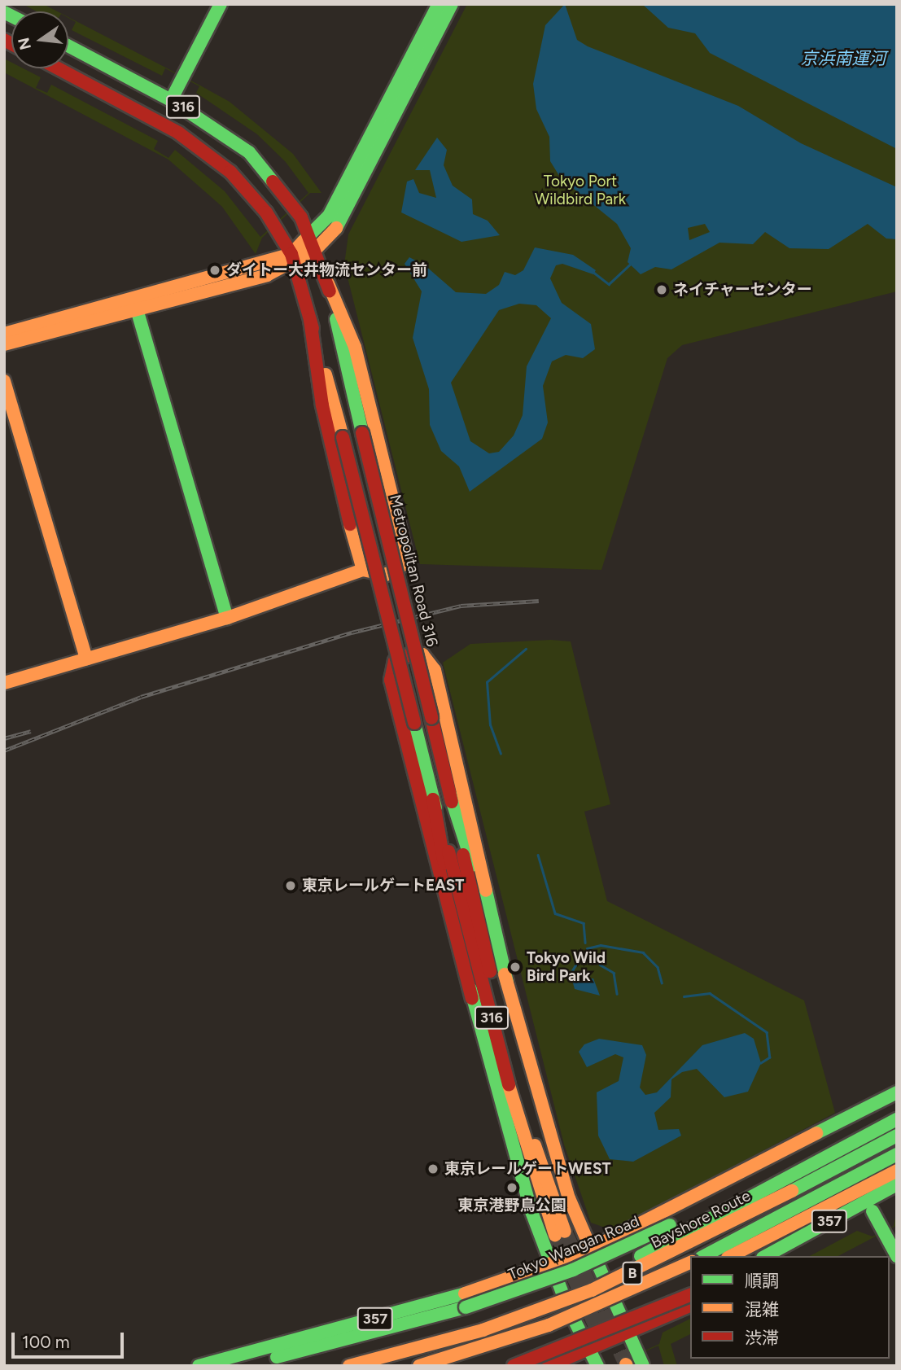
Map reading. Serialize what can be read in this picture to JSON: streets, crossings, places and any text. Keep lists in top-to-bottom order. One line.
{"streets":{"main road":["316","Metropolitan Road 316","Bayshore Route","357","Tokyo Wangan Road","B"]},"crossings":[["316","Metropolitan Road 316"],["316","357"],["Bayshore Route","B"]],"water":["京浜南運河"],"parks":["Tokyo Port Wildbird Park"],"places":["ダイトー大井物流センター前","ネイチャーセンター","東京レールゲートEAST","Tokyo Wild Bird Park","東京レールゲートWEST","東京港野鳥公園"],"legend":["順調","混雑","渋滞"],"scale_bar":"100 m","north":"left"}
